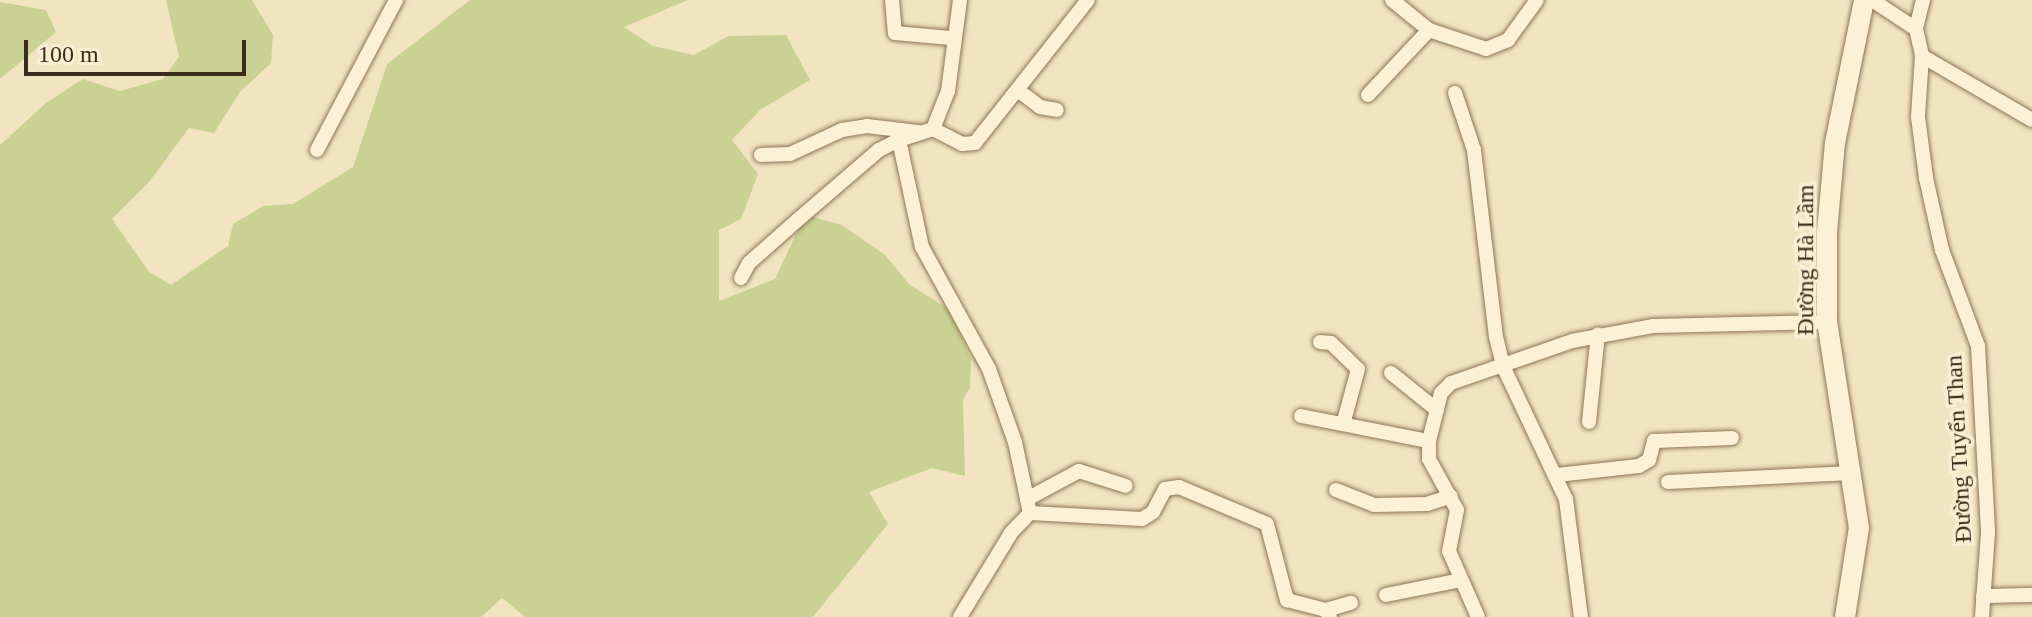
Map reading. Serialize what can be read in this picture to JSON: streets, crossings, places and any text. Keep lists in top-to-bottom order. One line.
{"streets":{"main road":["Đường Hà Lầm"],"street":["Đường Tuyển Than"]},"scale_bar":"100 m"}
